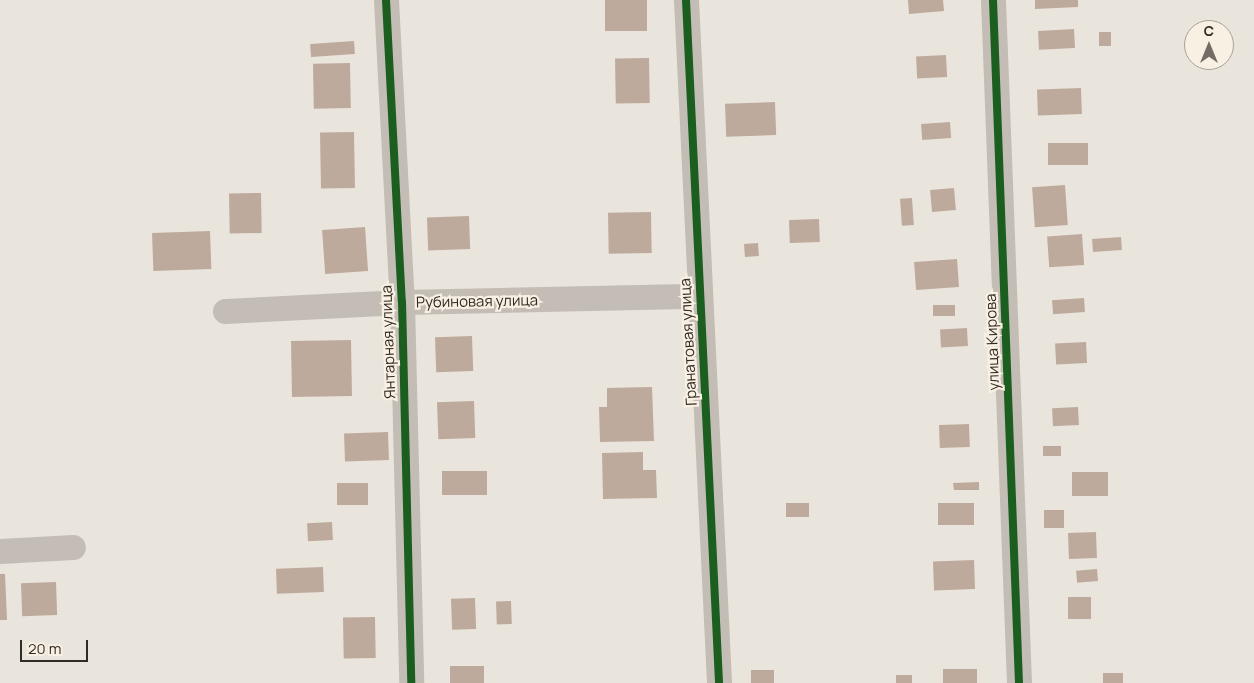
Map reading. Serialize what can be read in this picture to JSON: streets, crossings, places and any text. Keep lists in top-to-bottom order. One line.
{"streets":{"street":["Рубиновая улица","Янтарная улица","Гранатовая улица","улица Кирова"]},"crossings":[["Рубиновая улица","Янтарная улица"],["Рубиновая улица","Гранатовая улица"]],"scale_bar":"20 m","north":"top"}
